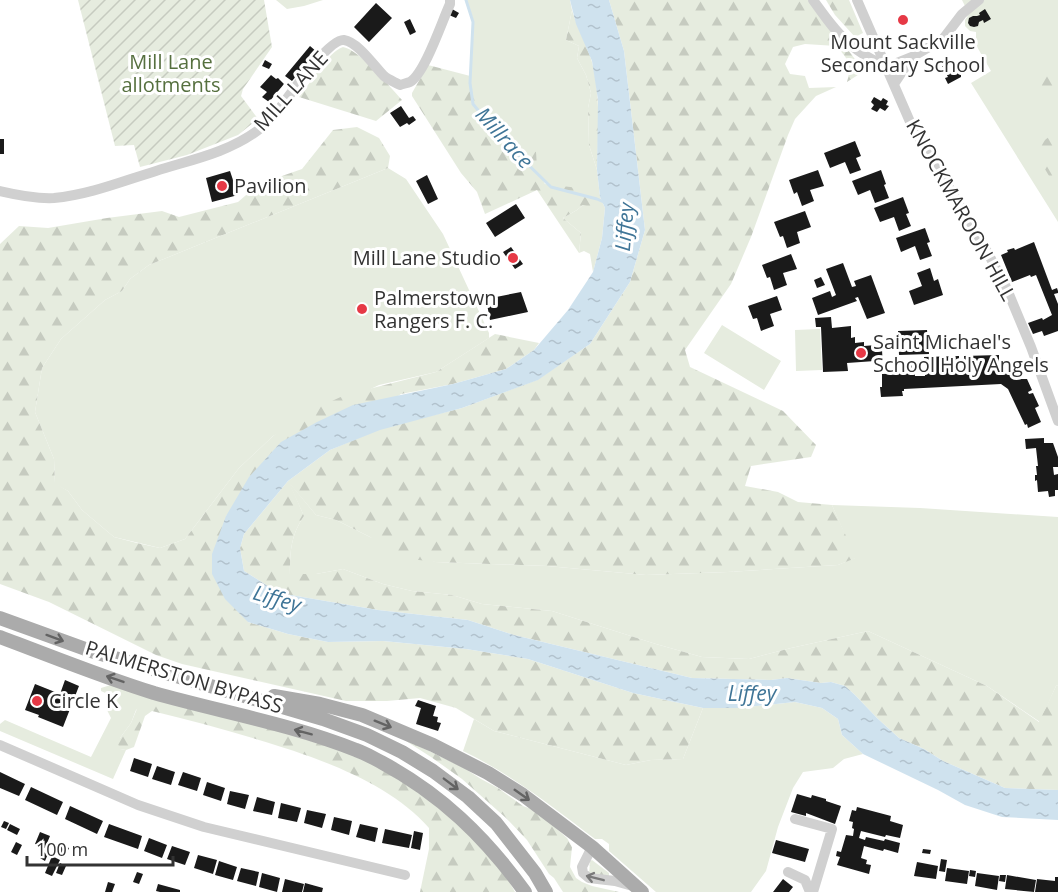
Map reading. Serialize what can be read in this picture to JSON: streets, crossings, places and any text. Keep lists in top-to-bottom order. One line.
{"streets":{"main road":["PALMERSTON BYPASS"],"street":["MILL LANE","KNOCKMAROON HILL"]},"water":["Millrace","Liffey"],"parks":["Mill Lane allotments"],"places":["Mount Sackville Secondary School","Pavilion","Mill Lane Studio","Palmerstown Rangers F. C.","Saint Michael's School Holy Angels","Circle K"],"scale_bar":"100 m"}
